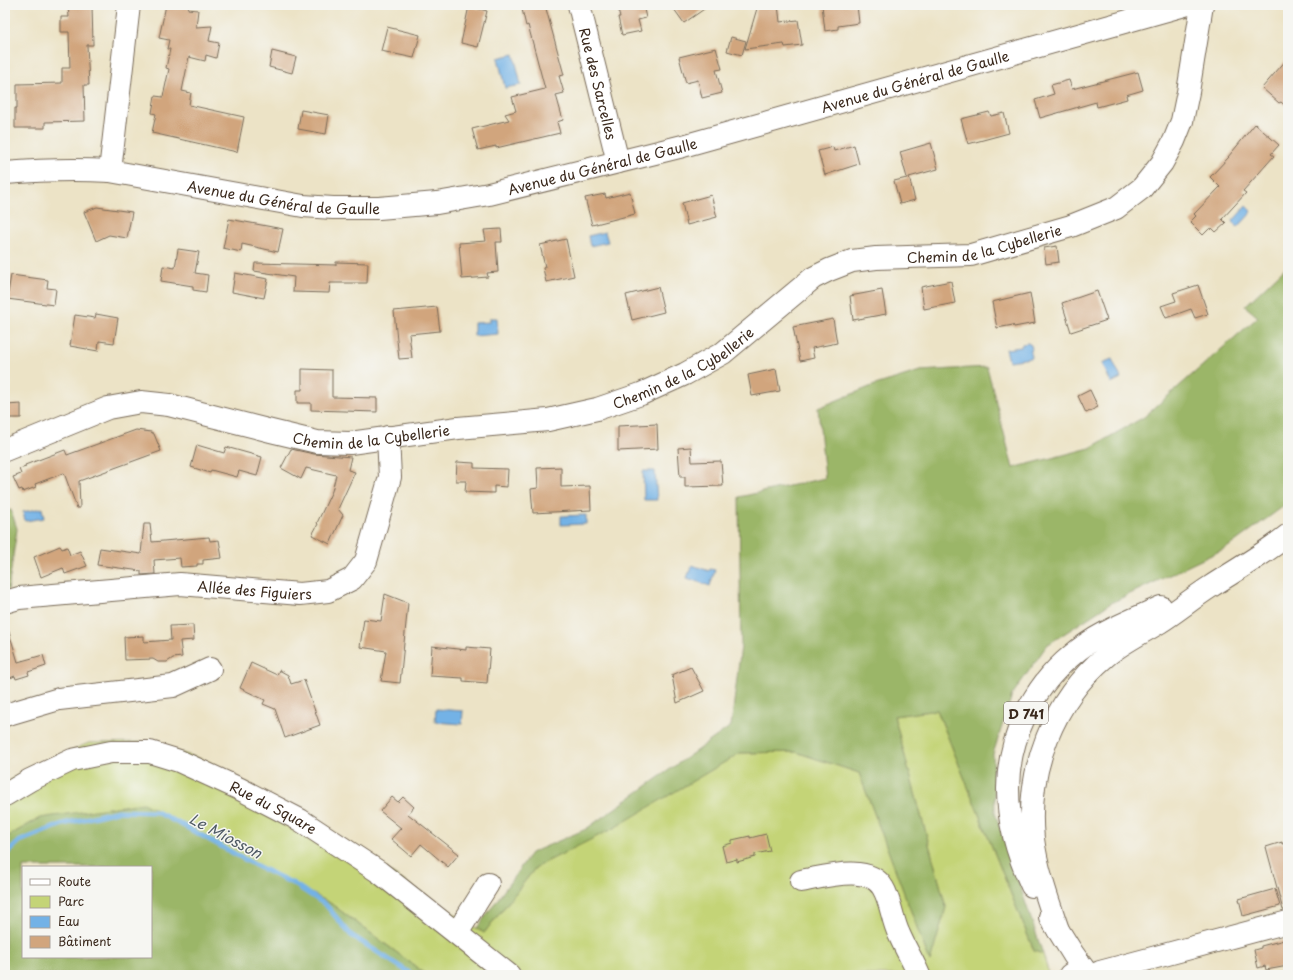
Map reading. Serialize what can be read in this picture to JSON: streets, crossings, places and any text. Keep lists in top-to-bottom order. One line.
{"streets":{"street":["Avenue du Général de Gaulle","Rue des Sarcelles","Chemin de la Cybellerie","Allée des Figuiers","D 741","Rue du Square"]},"crossings":[["Avenue du Général de Gaulle","Rue des Sarcelles"],["Chemin de la Cybellerie","Allée des Figuiers"]],"water":["Le Miosson"],"legend":["Route","Parc","Eau","Bâtiment"]}
